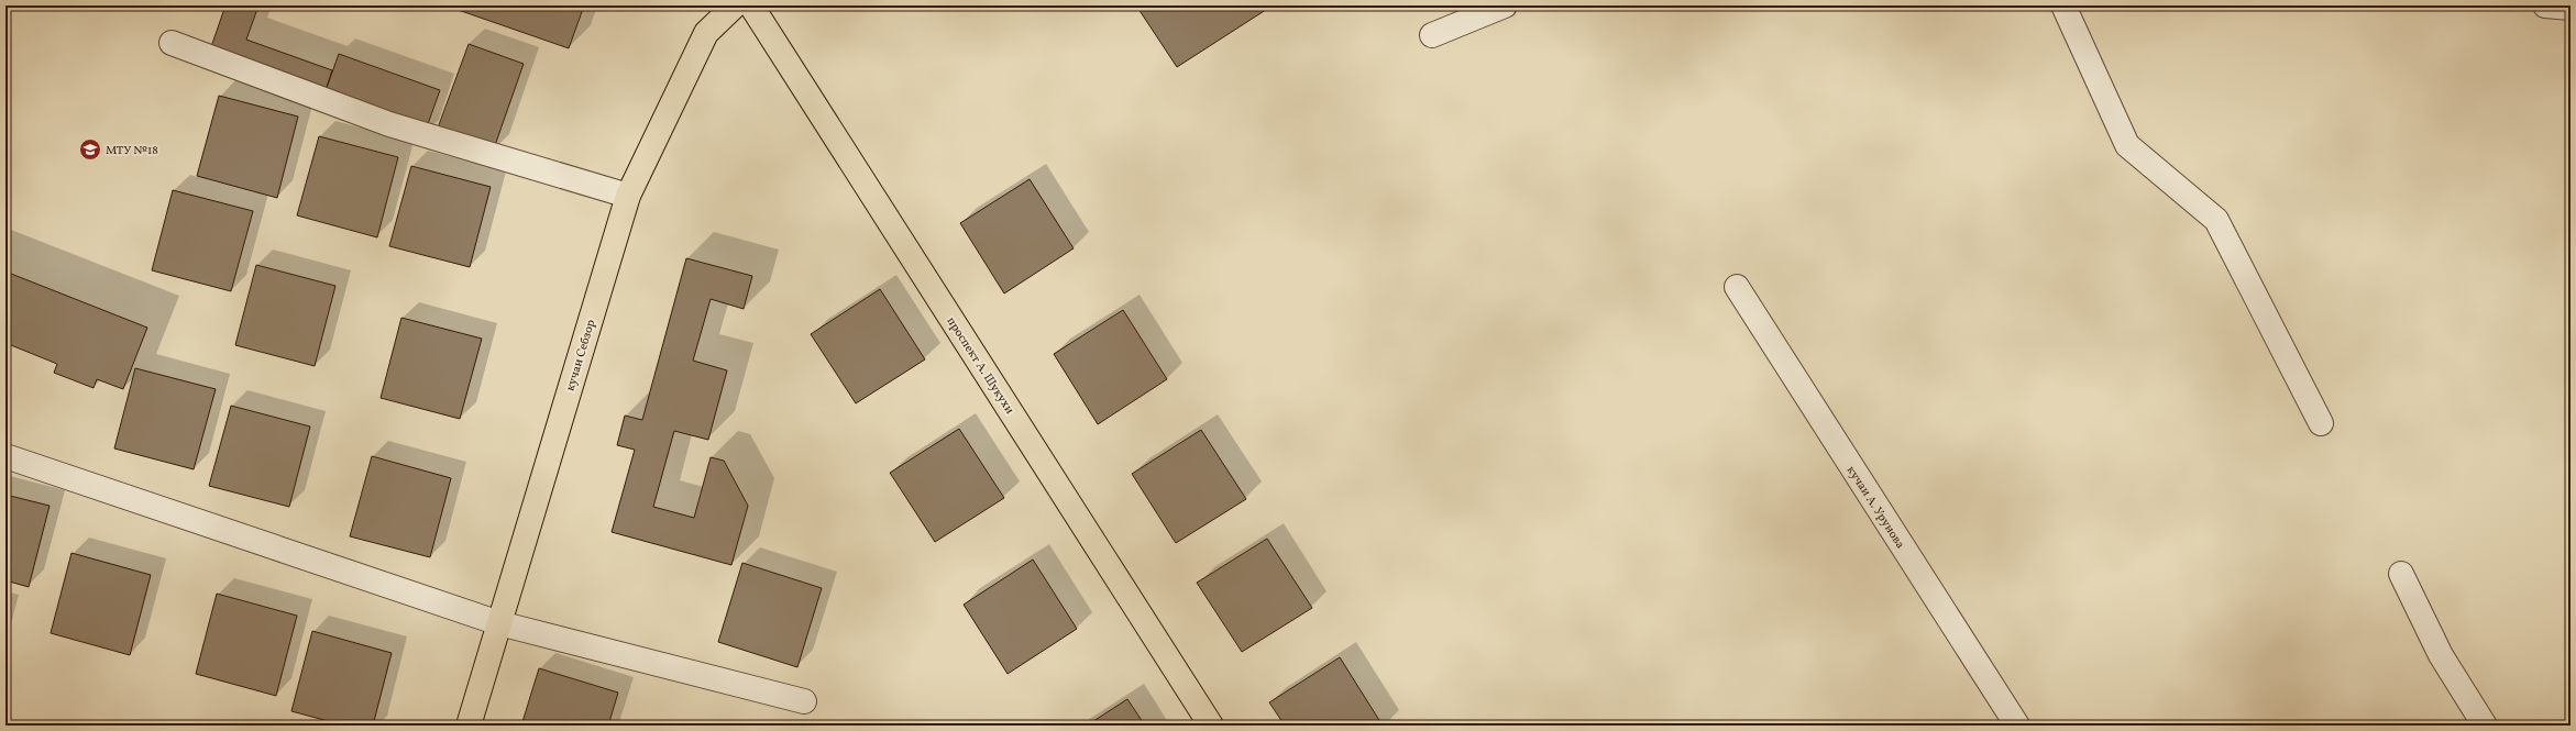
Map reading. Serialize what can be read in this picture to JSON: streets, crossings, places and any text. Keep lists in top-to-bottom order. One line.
{"streets":{"main road":["кучаи Себзор","проспект А. Шукухи"],"street":["кучаи А. Урунова"]},"places":{"school or university":["МТУ №18"]}}
